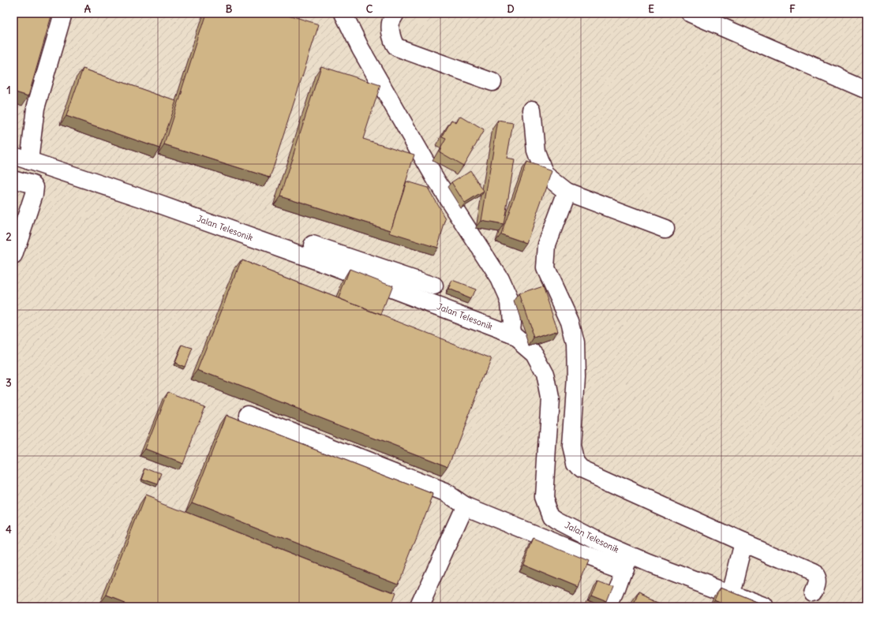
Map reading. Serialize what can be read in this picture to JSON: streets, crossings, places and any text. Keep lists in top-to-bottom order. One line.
{"streets":{"street":["Jalan Telesonik"]},"grid":{"columns":["A","B","C","D","E","F"],"rows":["1","2","3","4"]}}
